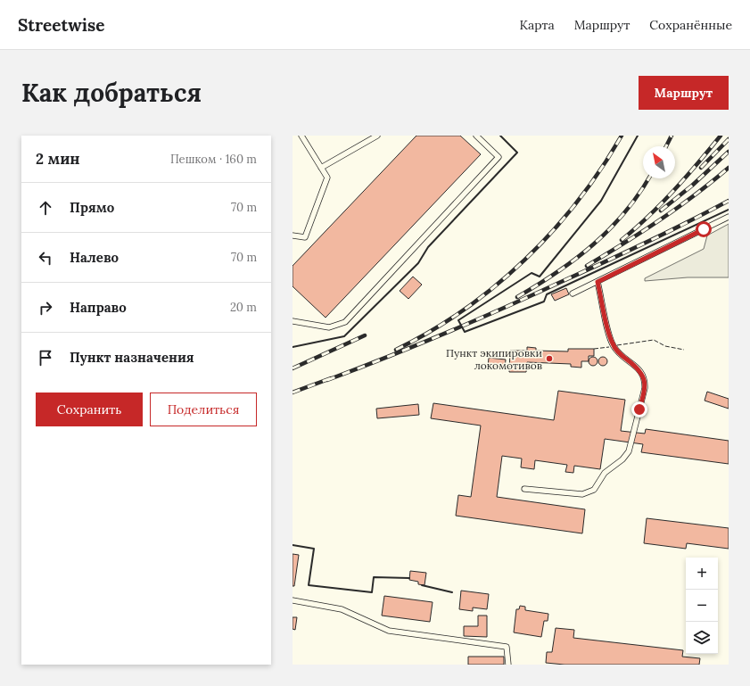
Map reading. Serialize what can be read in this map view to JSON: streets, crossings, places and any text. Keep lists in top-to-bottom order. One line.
{"places":["Пункт экипировки локомотивов"],"north":"top left","page":{"header":"Streetwise","nav":["Карта","Маршрут","Сохранённые"],"buttons":["Маршрут",["Сохранить","Поделиться"]],"title":"Как добраться","heading":["2 мин","Пешком · 160 m"],"list":[["Прямо","70 m"],["Налево","70 m"],["Направо","20 m"],"Пункт назначения"],"map_buttons":["+","−"]}}
